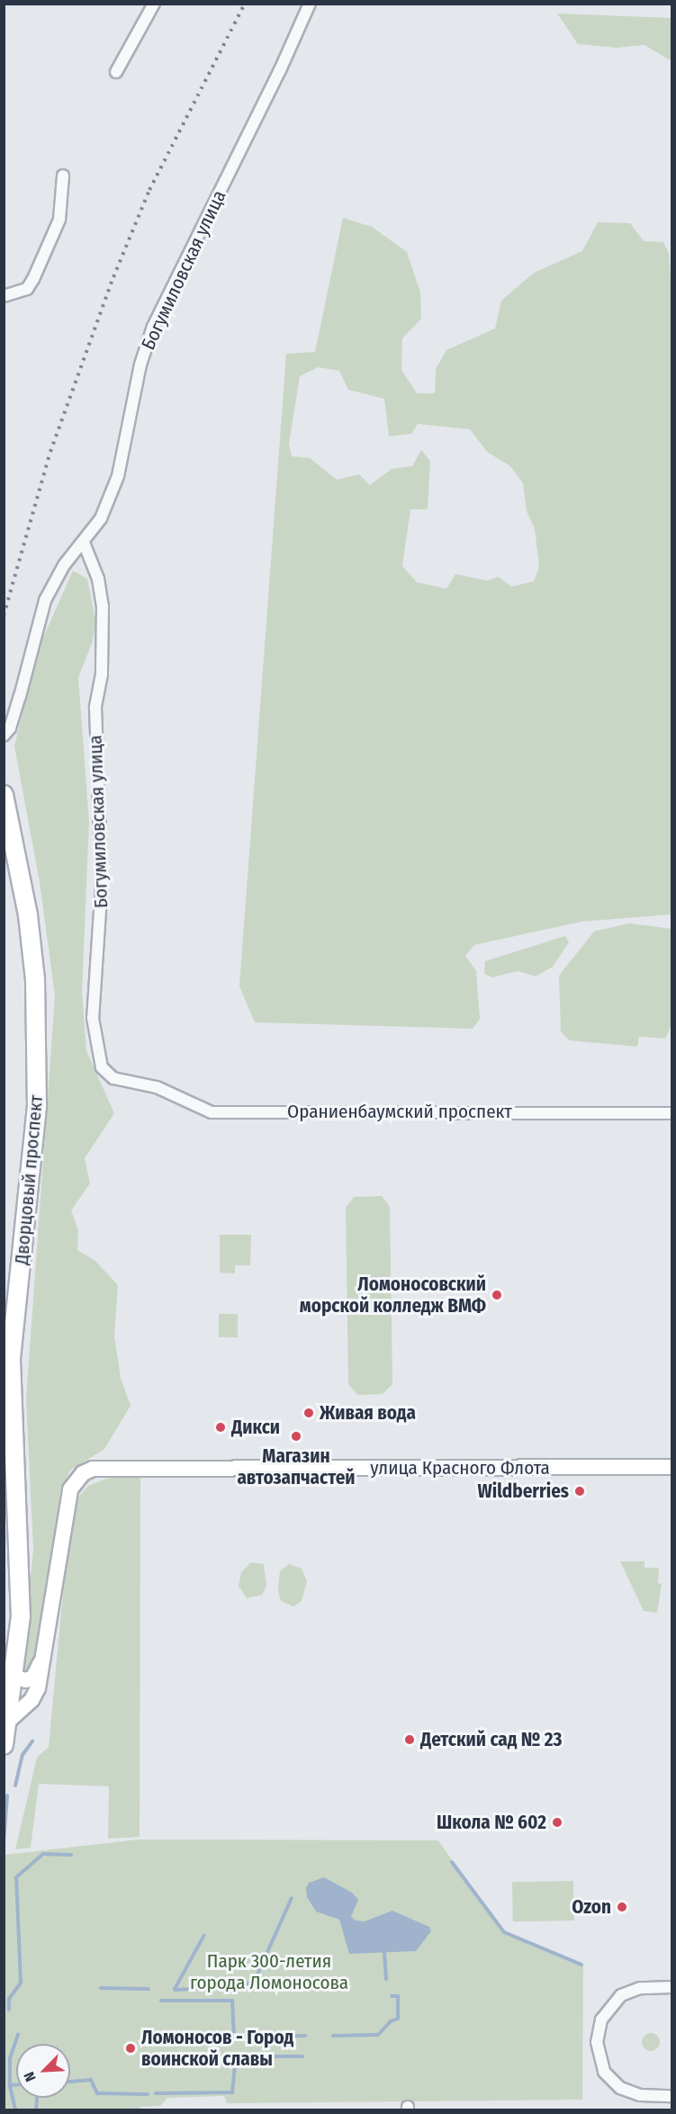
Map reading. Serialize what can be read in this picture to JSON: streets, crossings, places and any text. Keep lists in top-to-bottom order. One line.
{"streets":{"main road":["Дворцовый проспект","улица Красного Флота"],"street":["Богумиловская улица","Ораниенбаумский проспект"]},"crossings":[["Богумиловская улица","Ораниенбаумский проспект"],["Дворцовый проспект","улица Красного Флота"]],"parks":["Парк 300-летия города Ломоносова"],"places":["Ломоносовский морской колледж ВМФ","Живая вода","Дикси","Магазин автозапчастей","Wildberries","Детский сад № 23","Школа № 602","Ozon","Ломоносов - Город воинской славы"],"north":"bottom left"}
